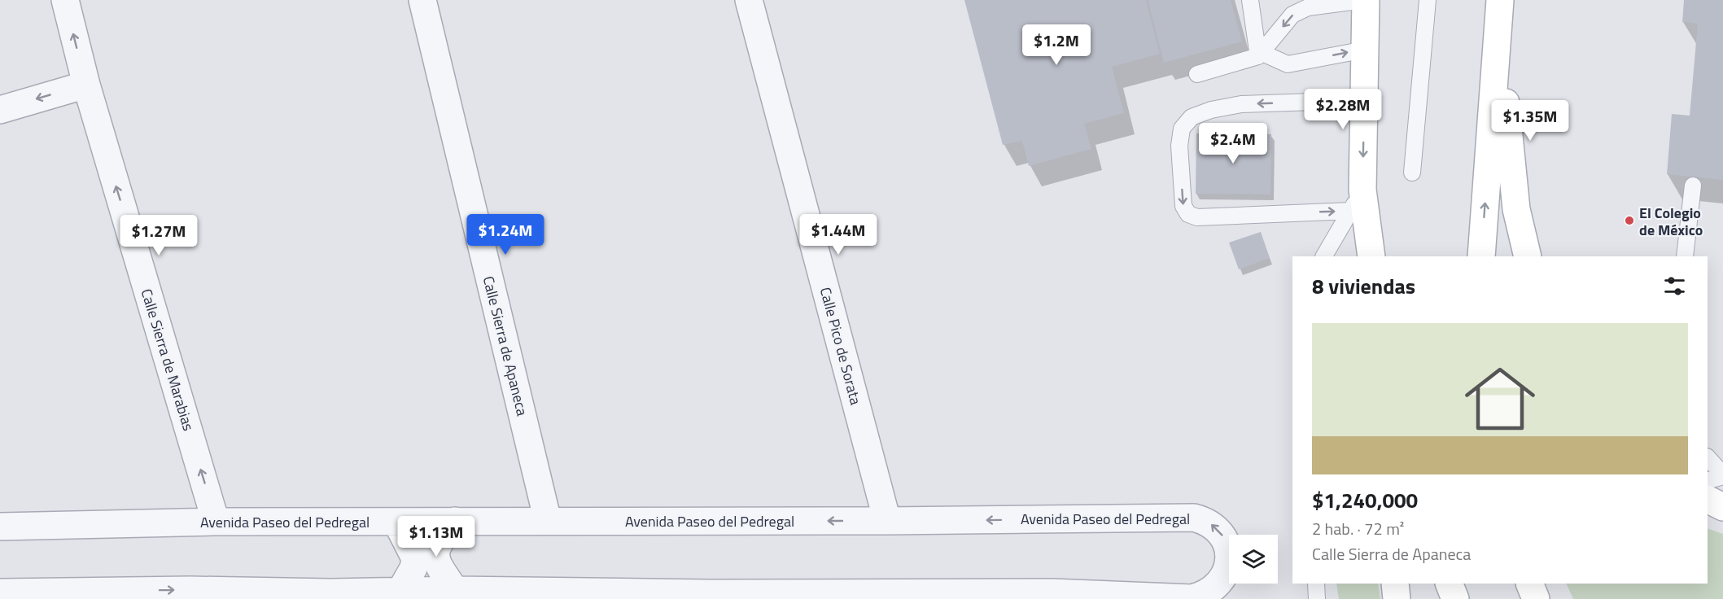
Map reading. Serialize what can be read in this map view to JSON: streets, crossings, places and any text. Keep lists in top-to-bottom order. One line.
{"streets":{"street":["Calle Sierra de Apaneca","Calle Pico de Sorata","Calle Sierra de Marabias","Avenida Paseo del Pedregal"]},"crossings":[["Calle Sierra de Apaneca","Avenida Paseo del Pedregal"],["Calle Pico de Sorata","Avenida Paseo del Pedregal"],["Calle Sierra de Marabias","Avenida Paseo del Pedregal"]],"one_way":["Calle Sierra de Marabias"],"places":["El Colegio de México"],"page":{"price":["$1.2M","$2.28M","$1.35M","$2.4M","$1.24M","$1.44M","$1.27M","$1.13M"],"heading":"8 viviendas","list":[{"name":"$1,240,000","note":"2 hab. · 72 m² · Calle Sierra de Apaneca"}]}}
